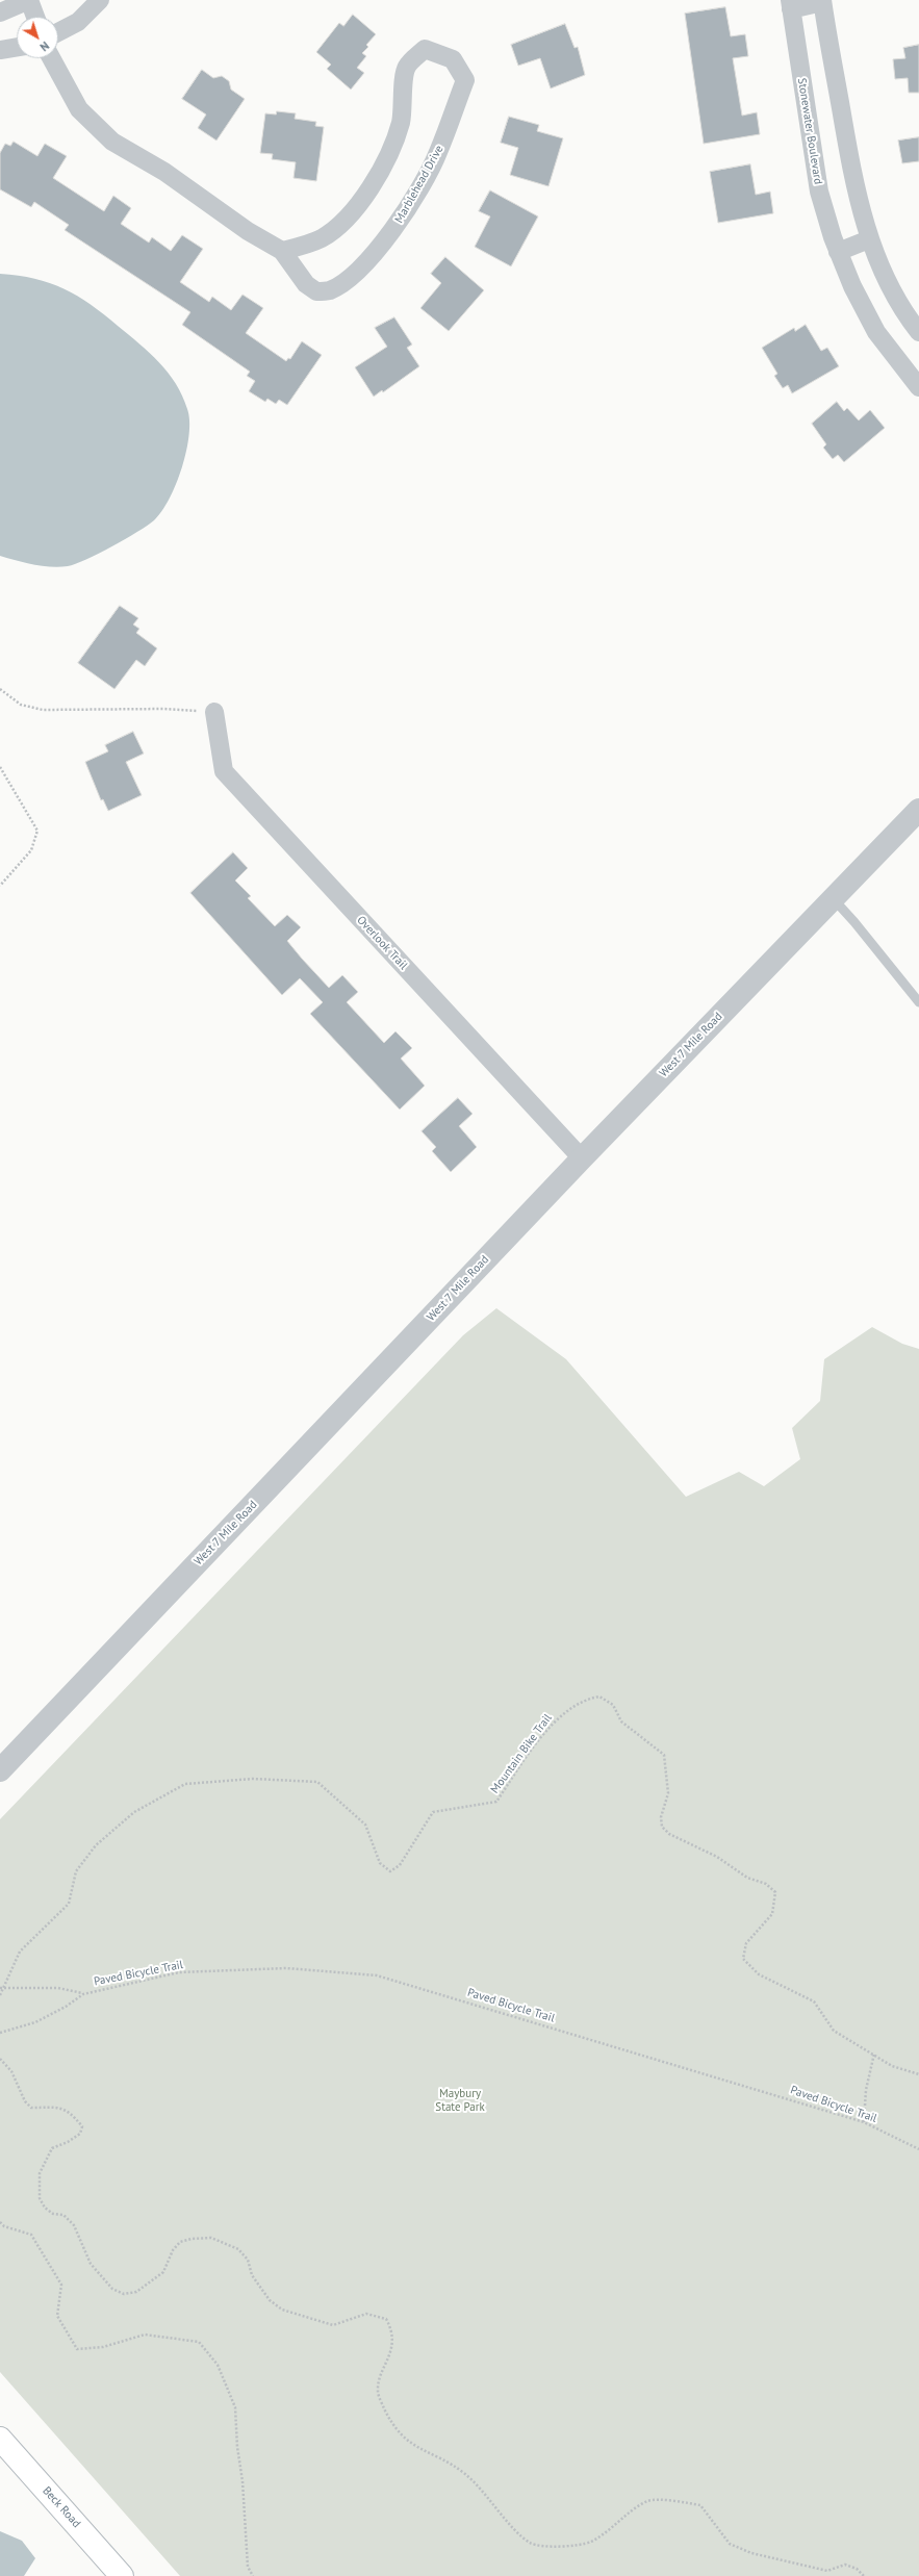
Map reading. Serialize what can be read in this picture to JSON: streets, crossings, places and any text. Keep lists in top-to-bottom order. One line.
{"streets":{"main road":["Beck Road"],"street":["Stonewater Boulevard","Marblehead Drive","Overlook Trail","West 7 Mile Road"],"path":["Mountain Bike Trail","Paved Bicycle Trail"]},"crossings":[["Overlook Trail","West 7 Mile Road"],["Mountain Bike Trail","Paved Bicycle Trail"]],"parks":["Maybury State Park"],"north":"bottom right"}
